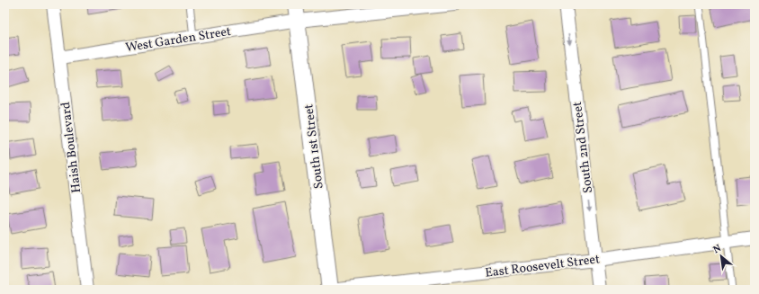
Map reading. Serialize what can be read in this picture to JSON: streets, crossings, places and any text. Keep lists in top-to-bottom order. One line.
{"streets":{"street":["West Garden Street","South 1st Street","Haish Boulevard","South 2nd Street","East Roosevelt Street"]},"crossings":[["West Garden Street","South 1st Street"],["West Garden Street","Haish Boulevard"],["South 1st Street","East Roosevelt Street"],["South 2nd Street","East Roosevelt Street"]],"one_way":["South 2nd Street"],"north":"top left"}
